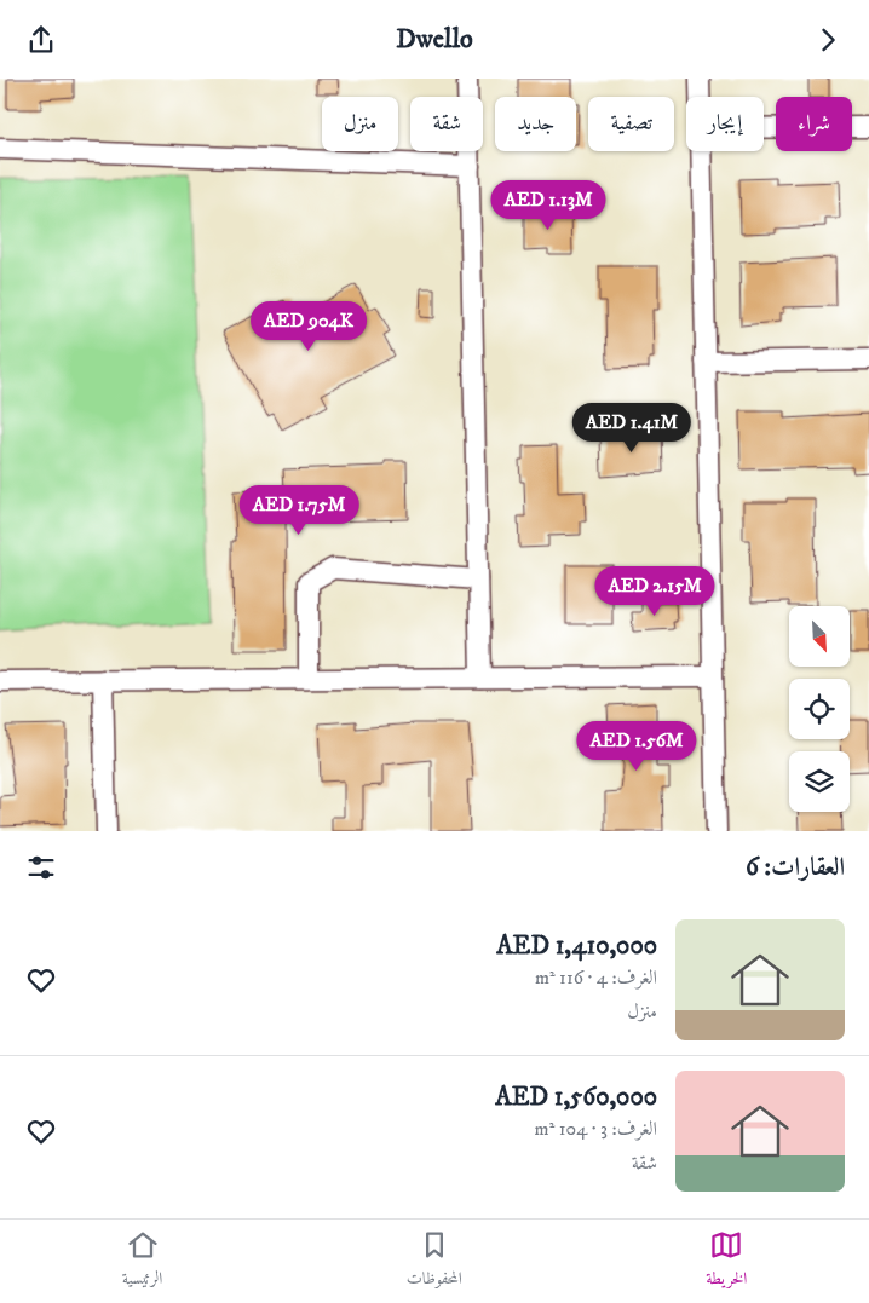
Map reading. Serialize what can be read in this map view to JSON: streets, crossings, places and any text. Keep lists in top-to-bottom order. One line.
{"north":"bottom right","page":{"header":"Dwello","chip":["شراء","إيجار","تصفية","جديد","شقة","منزل"],"price":["AED 1.13M","AED 904K","AED 1.41M","AED 1.75M","AED 2.15M","AED 1.56M"],"heading":"العقارات: 6","list":[{"name":"AED 1,410,000","note":"الغرف: 4 · 116 m² · منزل"},{"name":"AED 1,560,000","note":"الغرف: 3 · 104 m² · شقة"}],"tabs":["الخريطة","المحفوظات","الرئيسية"]}}
